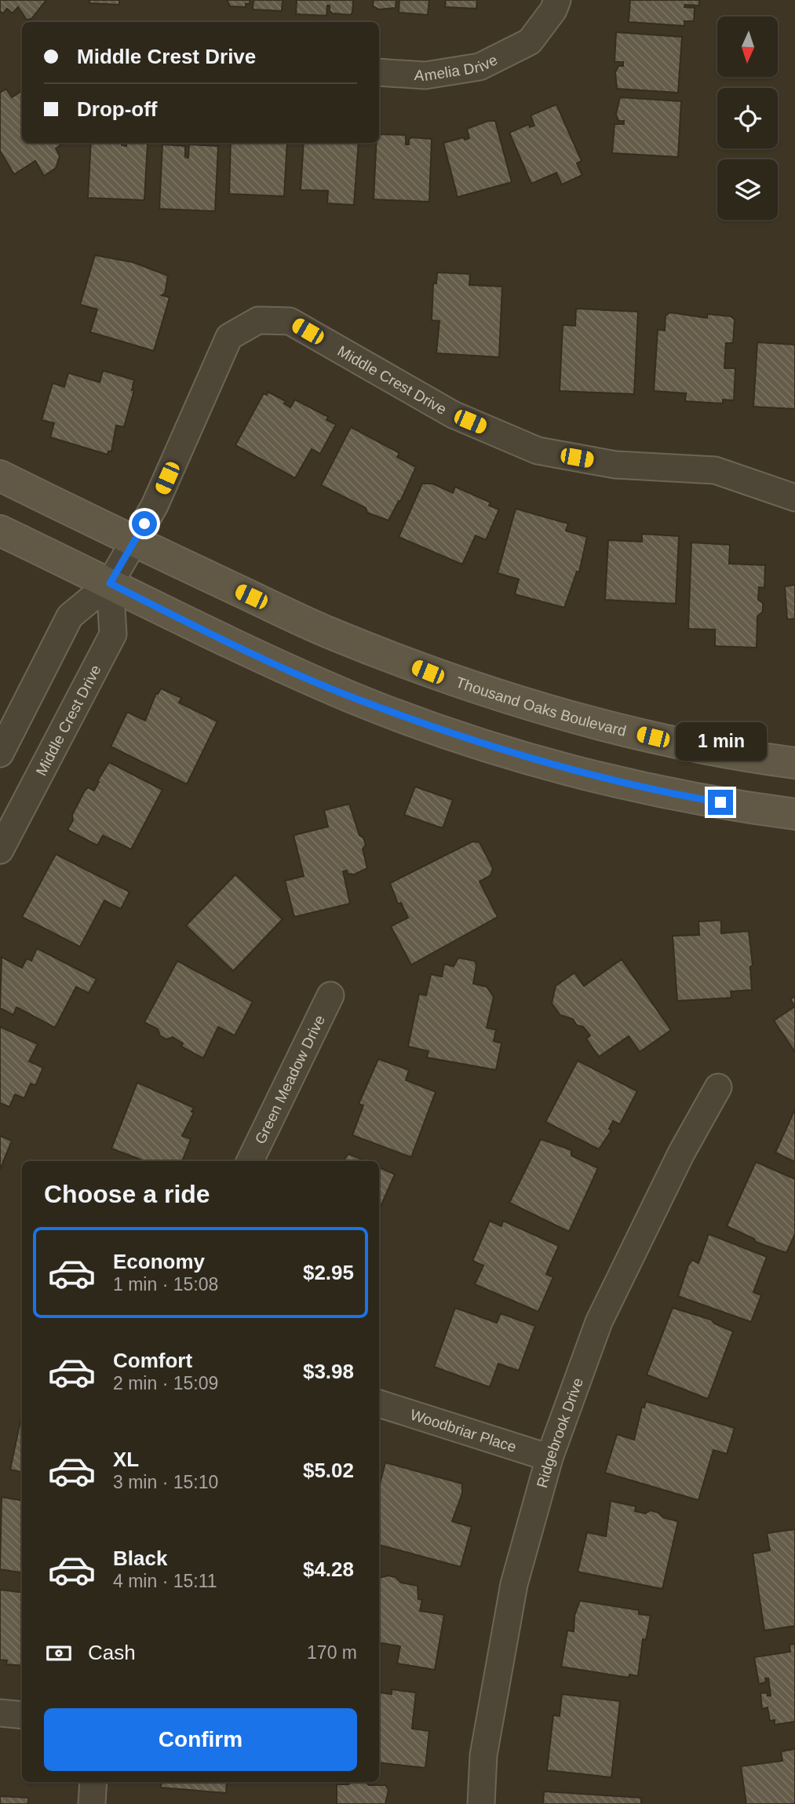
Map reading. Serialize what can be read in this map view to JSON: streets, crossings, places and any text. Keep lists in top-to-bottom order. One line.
{"streets":{"main road":["Thousand Oaks Boulevard"],"street":["Amelia Drive","Middle Crest Drive","Green Meadow Drive","Woodbriar Place","Ridgebrook Drive"]},"crossings":[["Middle Crest Drive","Thousand Oaks Boulevard"],["Woodbriar Place","Ridgebrook Drive"]],"north":"bottom","page":{"banner":["Middle Crest Drive","Drop-off"],"bubble":"1 min","heading":"Choose a ride","list":[{"name":"Economy","note":"1 min · 15:08","value":"$2.95"},{"name":"Comfort","note":"2 min · 15:09","value":"$3.98"},{"name":"XL","note":"3 min · 15:10","value":"$5.02"},{"name":"Black","note":"4 min · 15:11","value":"$4.28"}],"pay":["Cash","170 m"],"buttons":"Confirm"}}
